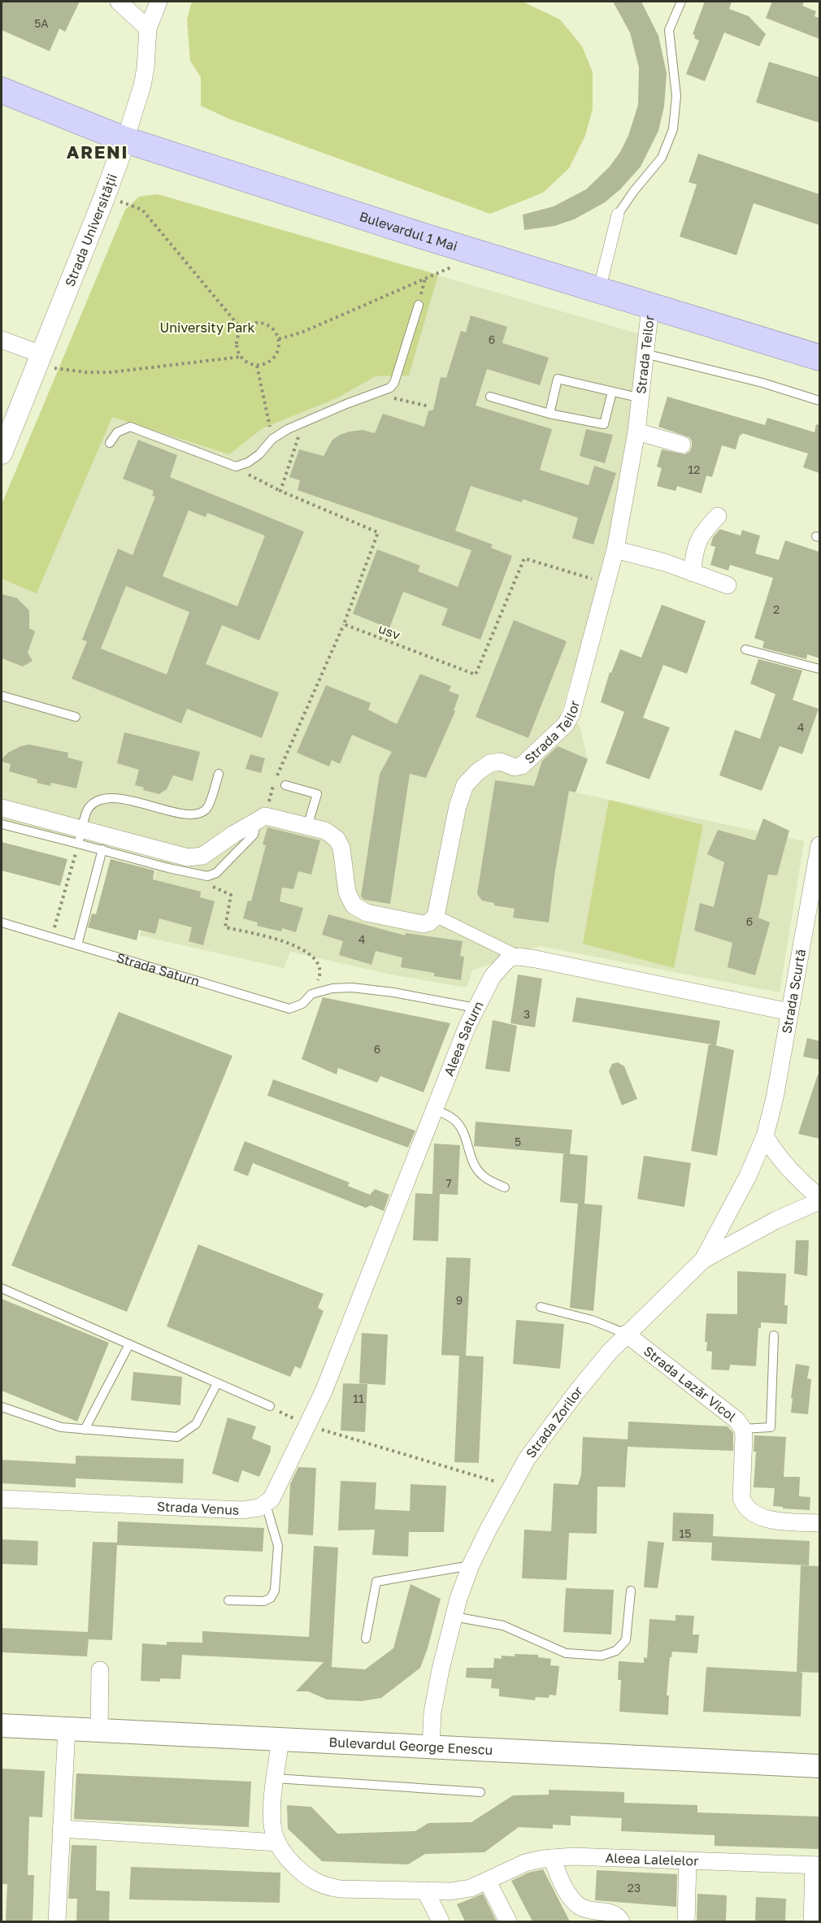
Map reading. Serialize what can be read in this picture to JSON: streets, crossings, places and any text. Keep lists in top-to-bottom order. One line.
{"streets":{"main road":["Bulevardul 1 Mai","Bulevardul George Enescu"],"street":["Strada Universității","Strada Teilor","Strada Scurtă","Aleea Saturn","Strada Lazăr Vicol","Strada Zorilor","Strada Venus","Aleea Lalelelor"],"lane":["Strada Saturn"],"path":["usv"]},"crossings":[["Strada Universității","Bulevardul 1 Mai"],["Bulevardul 1 Mai","Strada Teilor"],["Strada Teilor","usv"],["Strada Saturn","Aleea Saturn"],["Strada Scurtă","Strada Zorilor"],["Strada Lazăr Vicol","Strada Zorilor"],["Strada Zorilor","Bulevardul George Enescu"],["Bulevardul George Enescu","Aleea Lalelelor"]],"districts":["ARENI"],"parks":["University Park"],"house_numbers":["5A","6","12","2","4","6","4","3","6","5","7","9","11","15","23"]}
